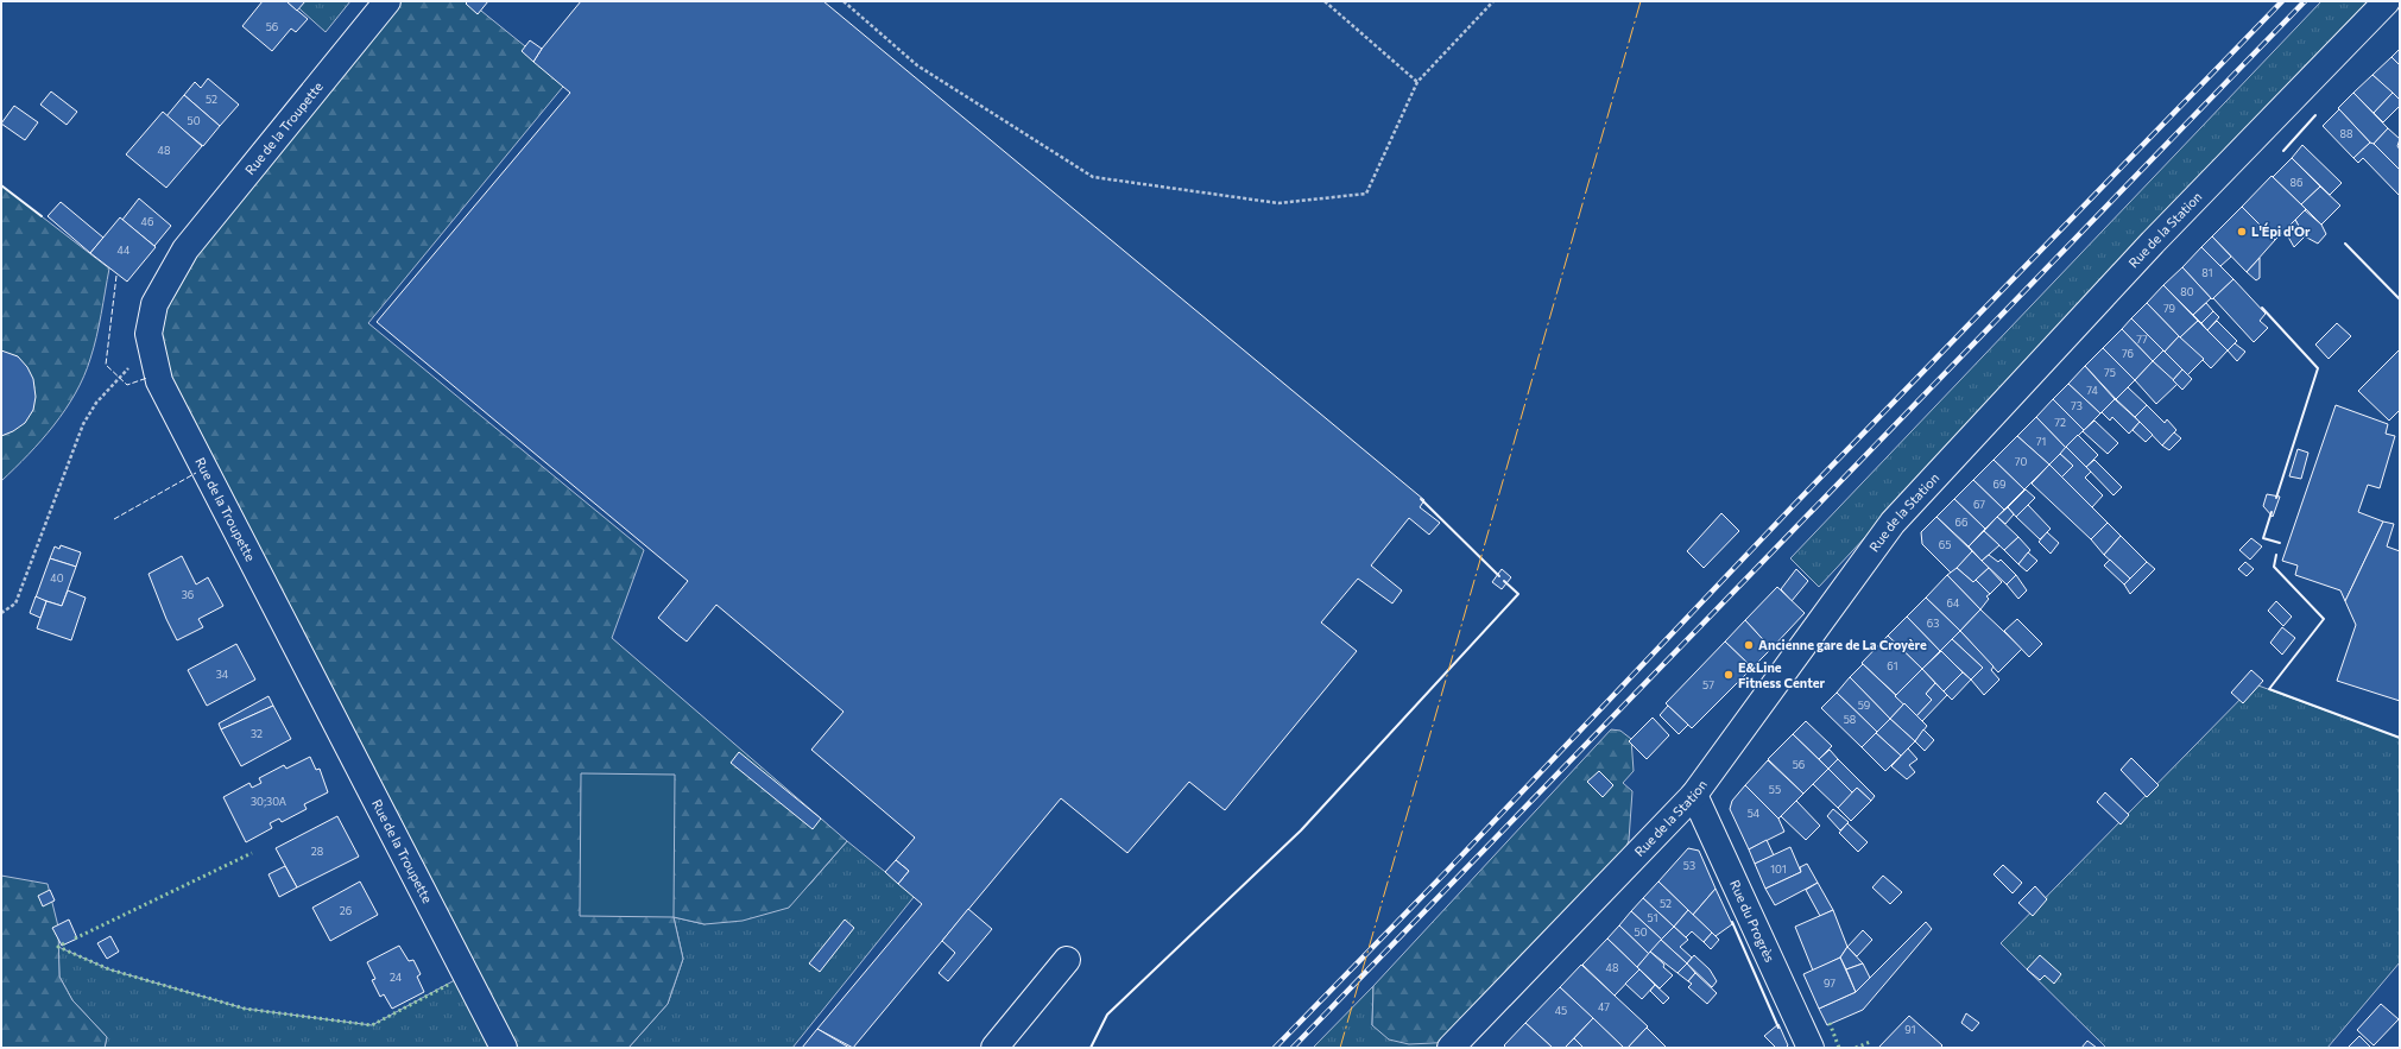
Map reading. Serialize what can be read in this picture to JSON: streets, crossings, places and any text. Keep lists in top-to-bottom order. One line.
{"streets":{"street":["Rue de la Troupette","Rue de la Station","Rue du Progrès"]},"crossings":[["Rue de la Station","Rue du Progrès"]],"places":["L'Épi d'Or","Ancienne gare de La Croyère","E&Line Fitness Center"],"house_numbers":["56","52","50","88","48","86","46","44","81","80","79","77","76","75","74","73","72","71","70","69","67","66","65","40","36","64","63","61","34","57","59","58","32","56","55","30;30A","54","28","53","101","52","26","51","50","48","24","97","47","45","91"]}
